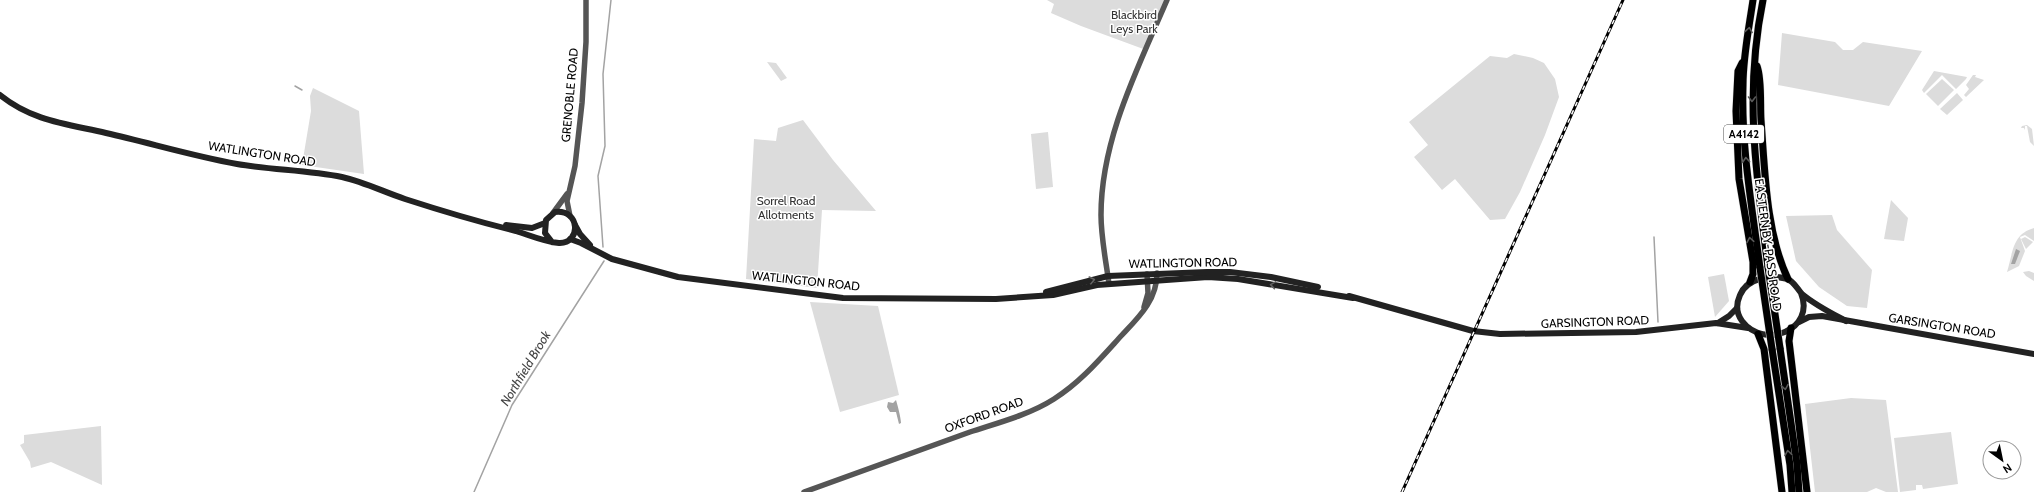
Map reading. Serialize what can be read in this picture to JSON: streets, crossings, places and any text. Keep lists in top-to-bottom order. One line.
{"streets":{"highway":["A4142","EASTERN BY-PASS ROAD"],"main road":["WATLINGTON ROAD","GARSINGTON ROAD"],"street":["GRENOBLE ROAD","OXFORD ROAD"]},"crossings":[["GRENOBLE ROAD","WATLINGTON ROAD"],["WATLINGTON ROAD","GARSINGTON ROAD"],["WATLINGTON ROAD","OXFORD ROAD"]],"water":["Northfield Brook"],"parks":["Blackbird Leys Park","Sorrel Road Allotments"],"north":"bottom right"}
